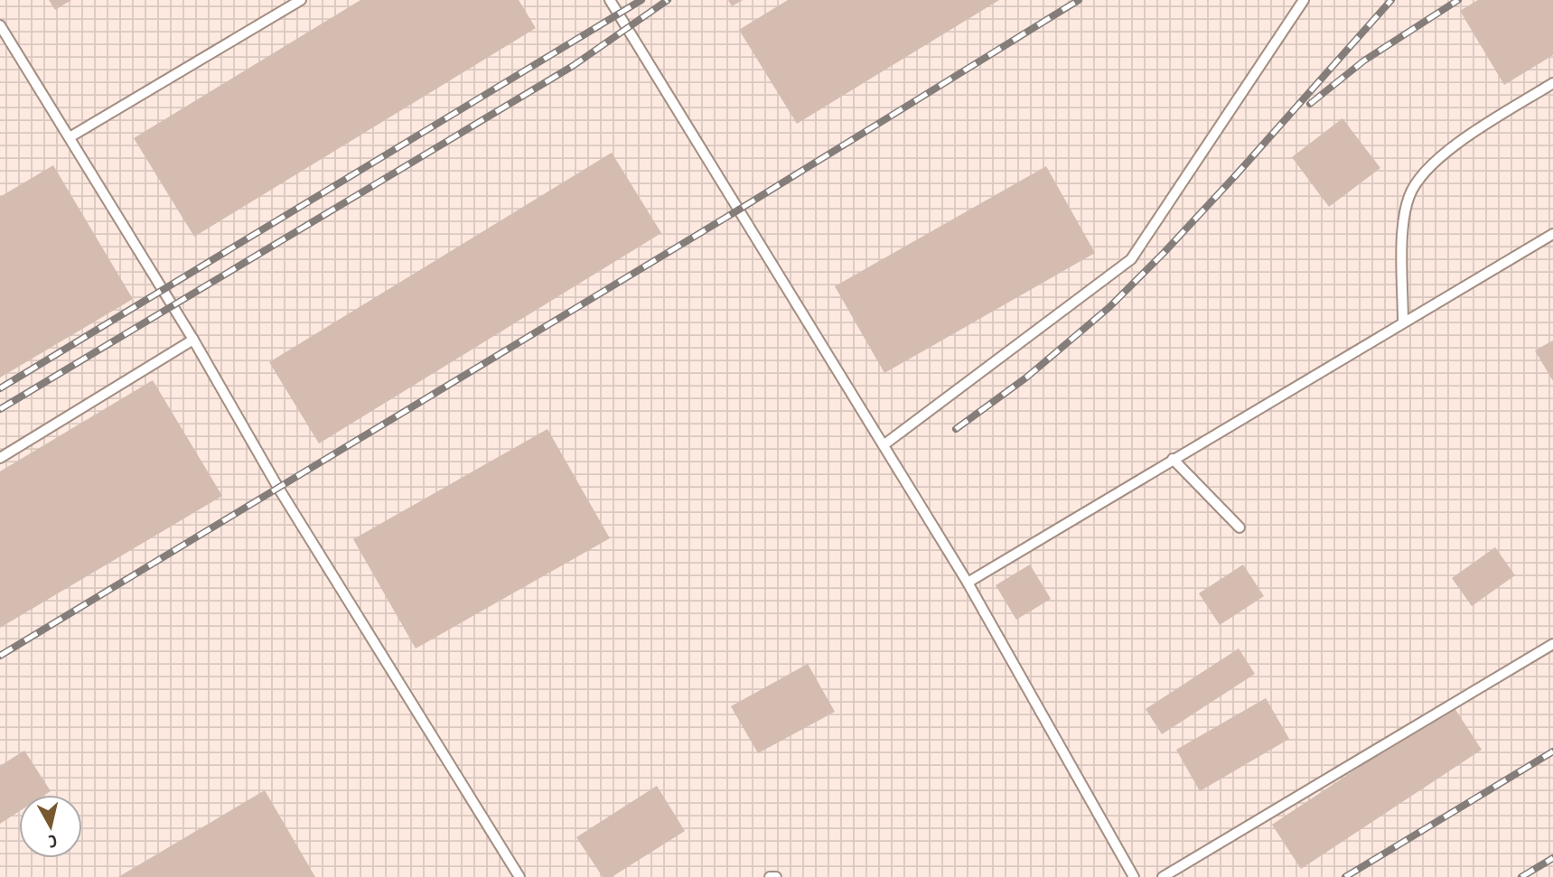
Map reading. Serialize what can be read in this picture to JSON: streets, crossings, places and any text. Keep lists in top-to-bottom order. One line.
{"north":"bottom"}
